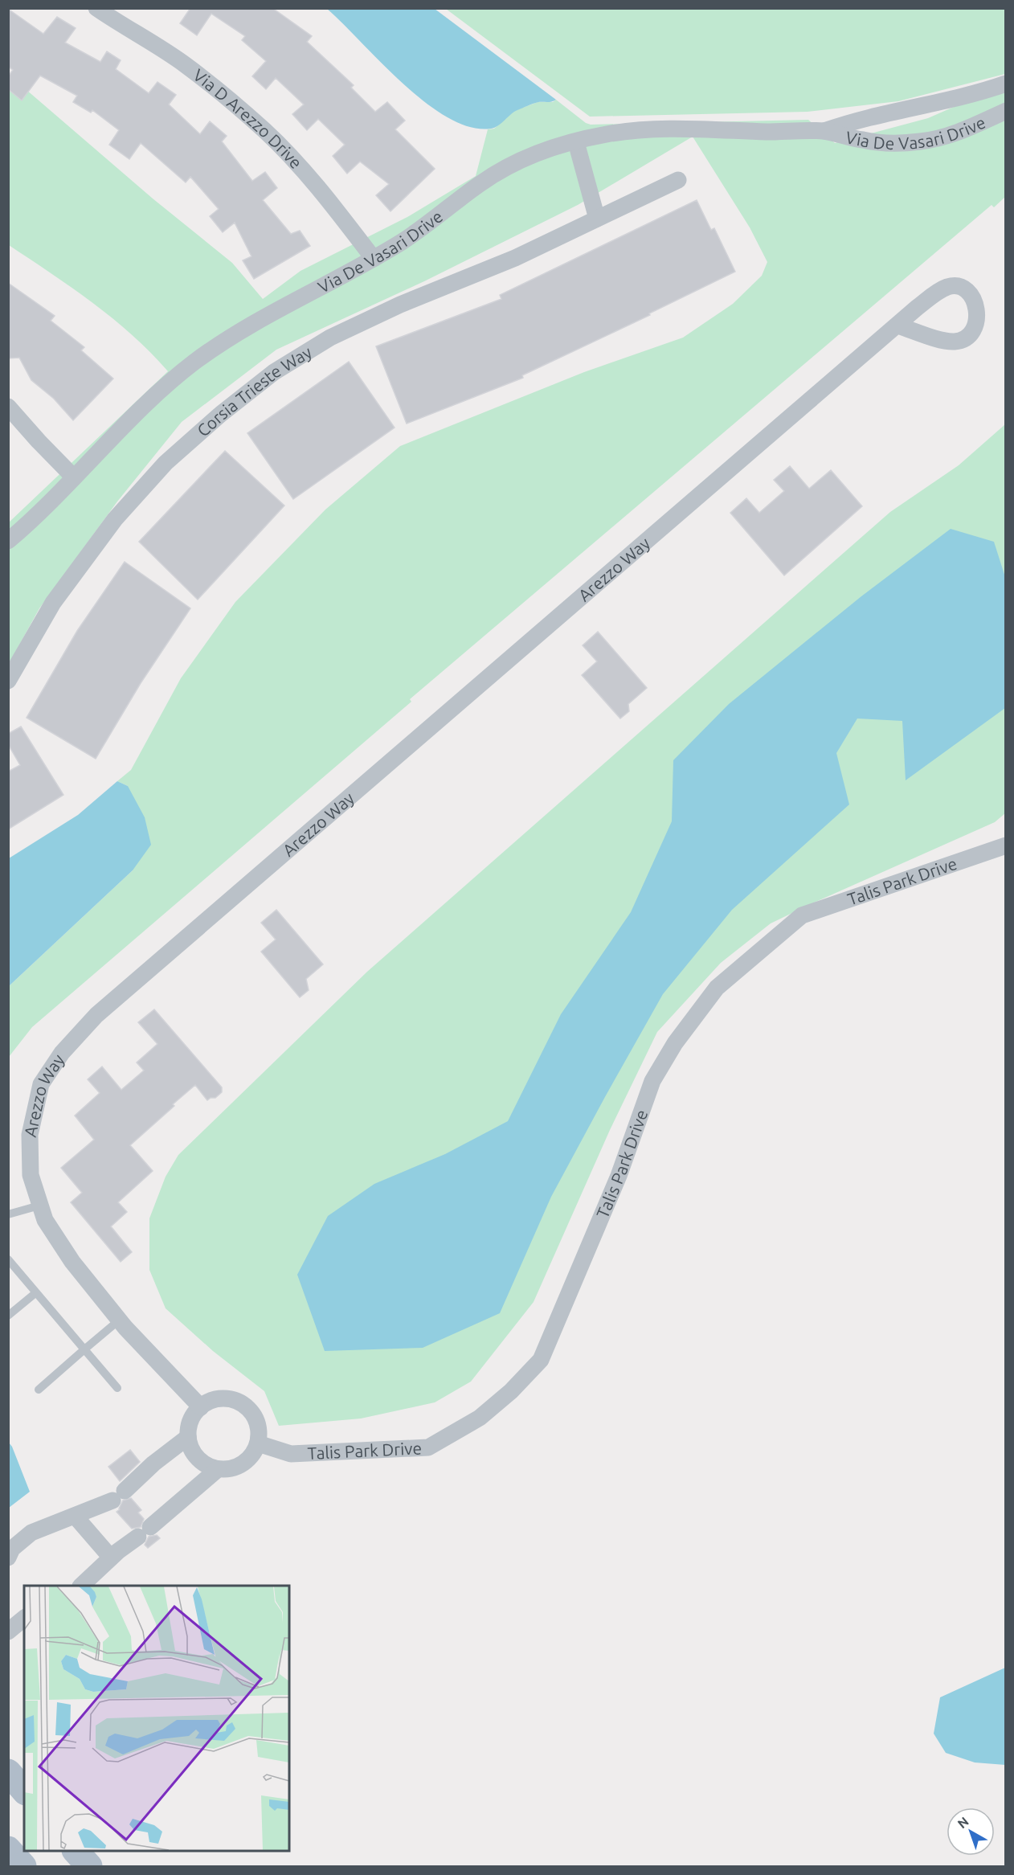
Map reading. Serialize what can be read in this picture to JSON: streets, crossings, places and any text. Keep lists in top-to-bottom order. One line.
{"streets":{"street":["Via D Arezzo Drive","Via De Vasari Drive","Corsia Trieste Way","Arezzo Way","Talis Park Drive"]},"crossings":[["Via D Arezzo Drive","Via De Vasari Drive"],["Arezzo Way","Talis Park Drive"]],"north":"top left"}
